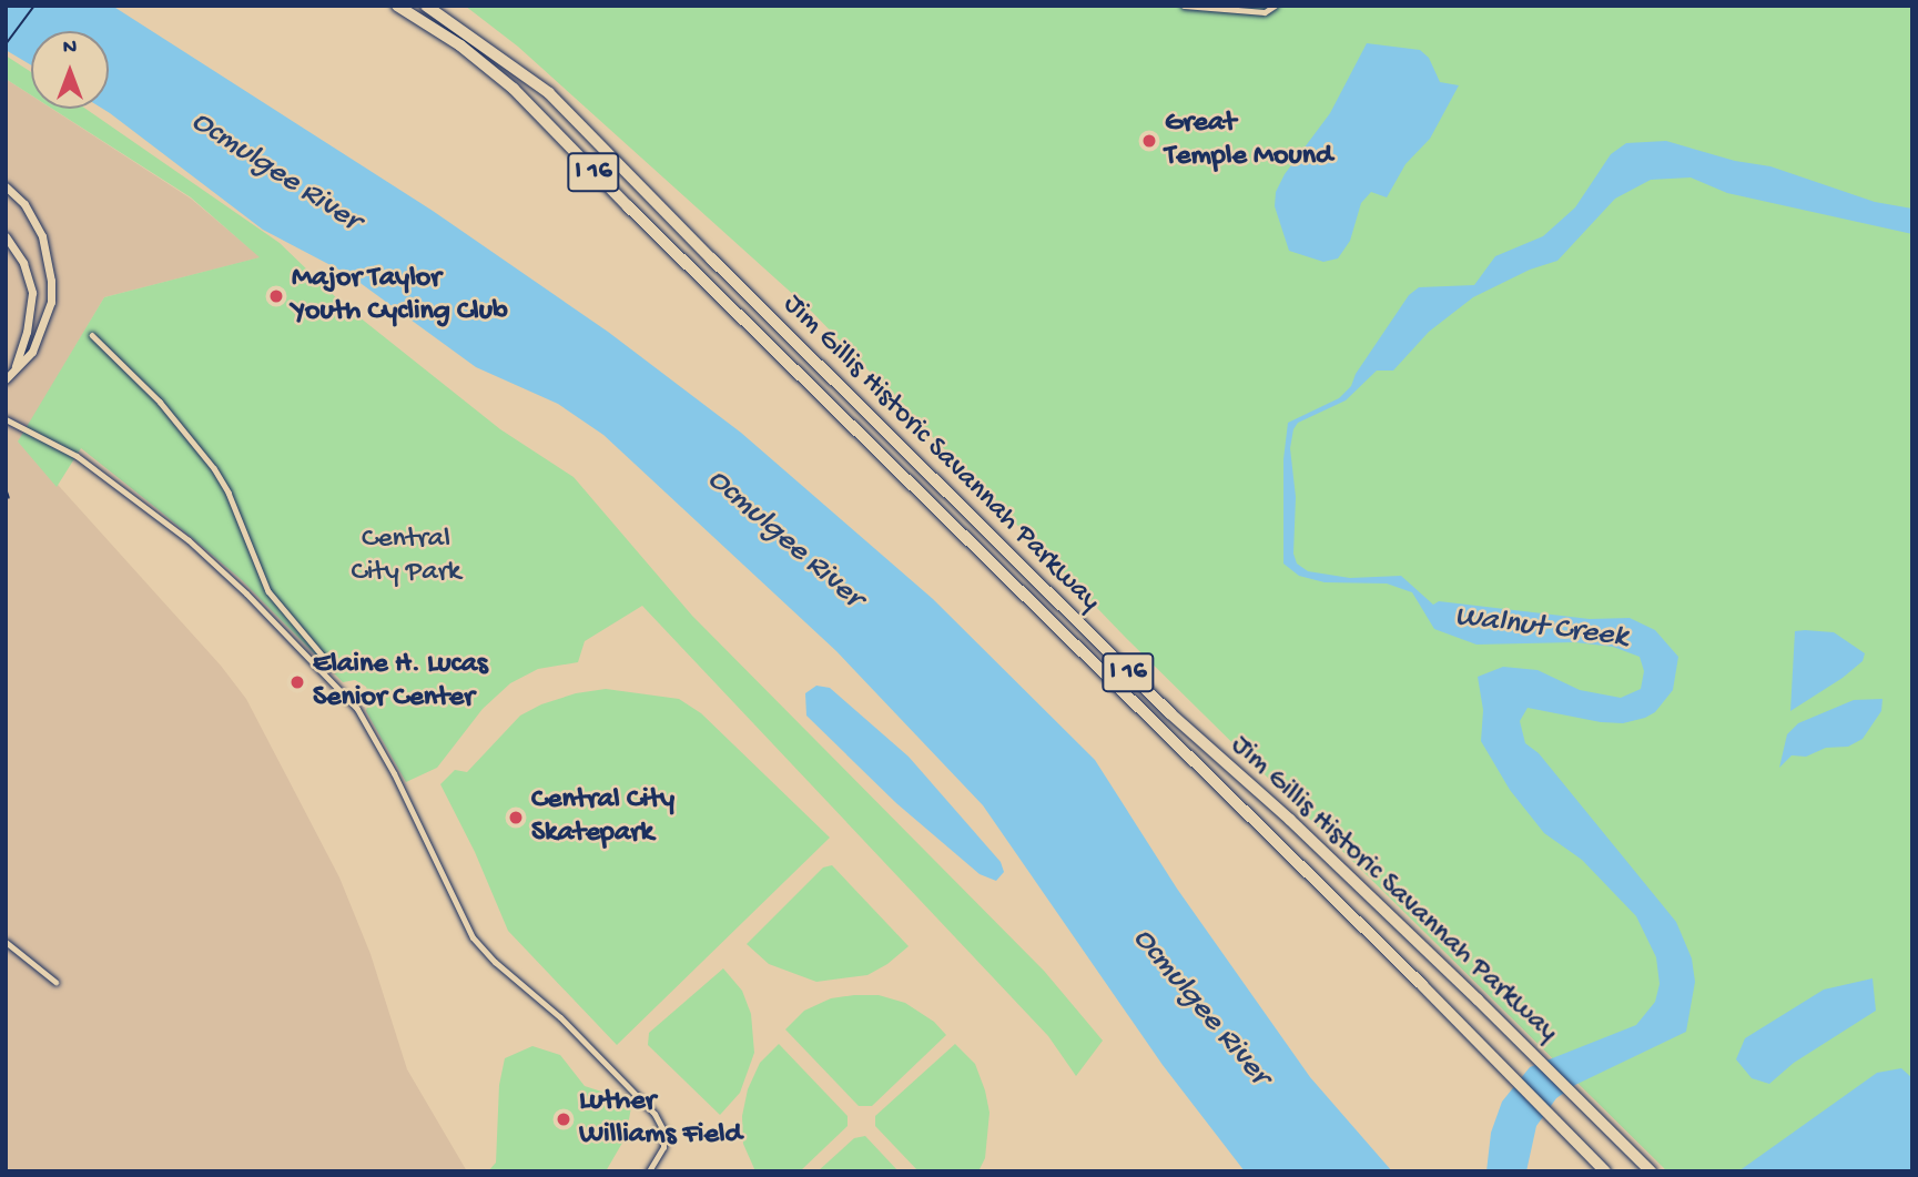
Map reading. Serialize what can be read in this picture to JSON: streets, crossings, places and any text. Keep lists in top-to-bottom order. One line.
{"streets":{"highway":["I 16","Jim Gillis Historic Savannah Parkway"]},"water":["Ocmulgee River","Walnut Creek"],"parks":["Central City Park"],"places":["Great Temple Mound","Major Taylor Youth Cycling Club","Elaine H. Lucas Senior Center","Central City Skatepark","Luther Williams Field"],"north":"top"}
